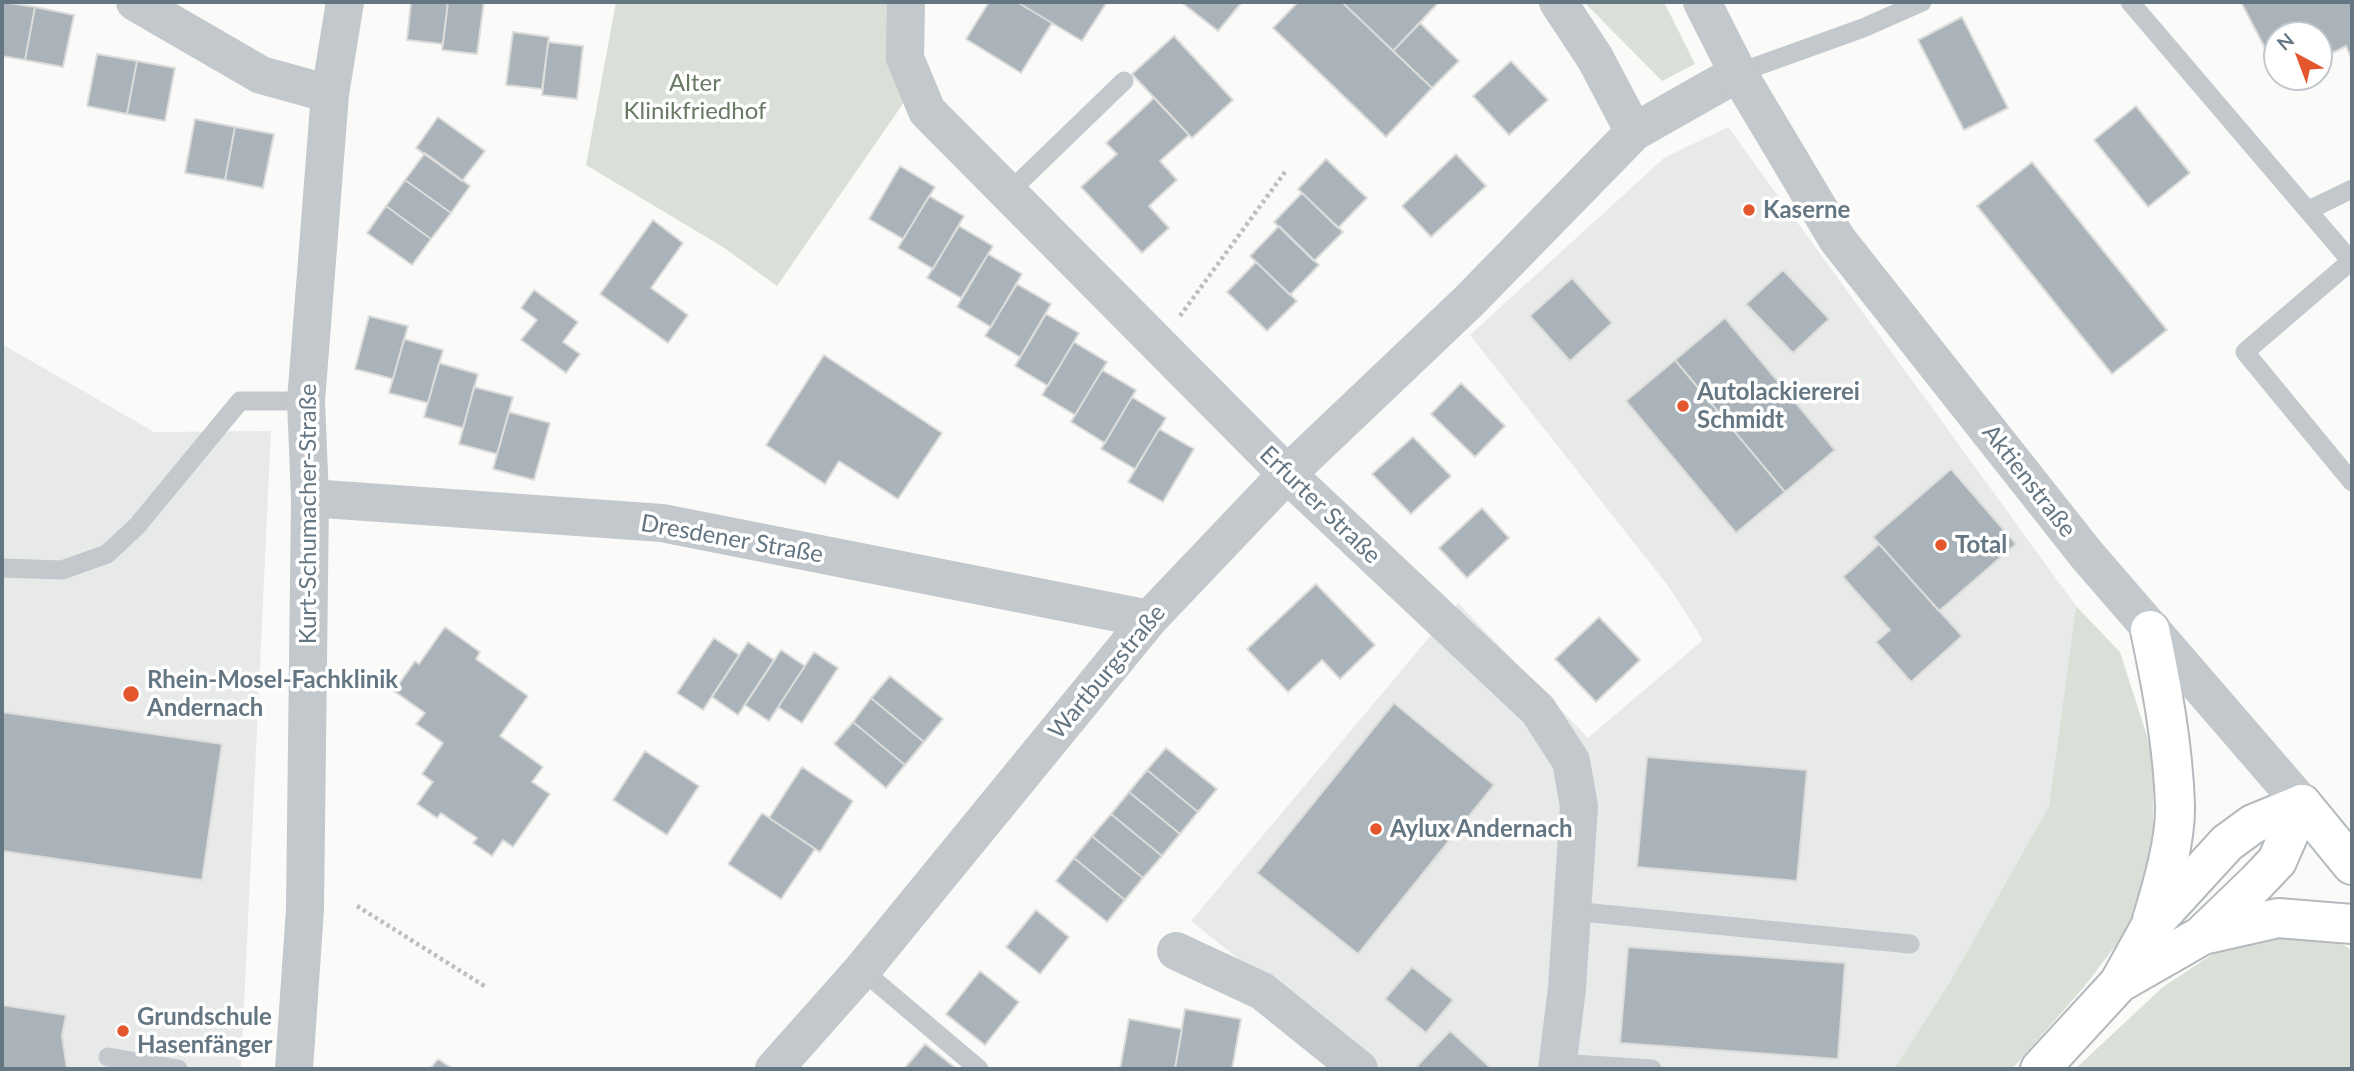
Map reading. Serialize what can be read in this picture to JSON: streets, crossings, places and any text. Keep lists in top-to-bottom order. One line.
{"streets":{"main road":["Aktienstraße"],"street":["Erfurter Straße","Kurt-Schumacher-Straße","Dresdener Straße","Wartburgstraße"]},"crossings":[["Erfurter Straße","Wartburgstraße"],["Kurt-Schumacher-Straße","Dresdener Straße"],["Dresdener Straße","Wartburgstraße"]],"parks":["Alter Klinikfriedhof"],"places":["Kaserne","Autolackiererei Schmidt","Total","Rhein-Mosel-Fachklinik Andernach","Aylux Andernach","Grundschule Hasenfänger"],"north":"top left"}
